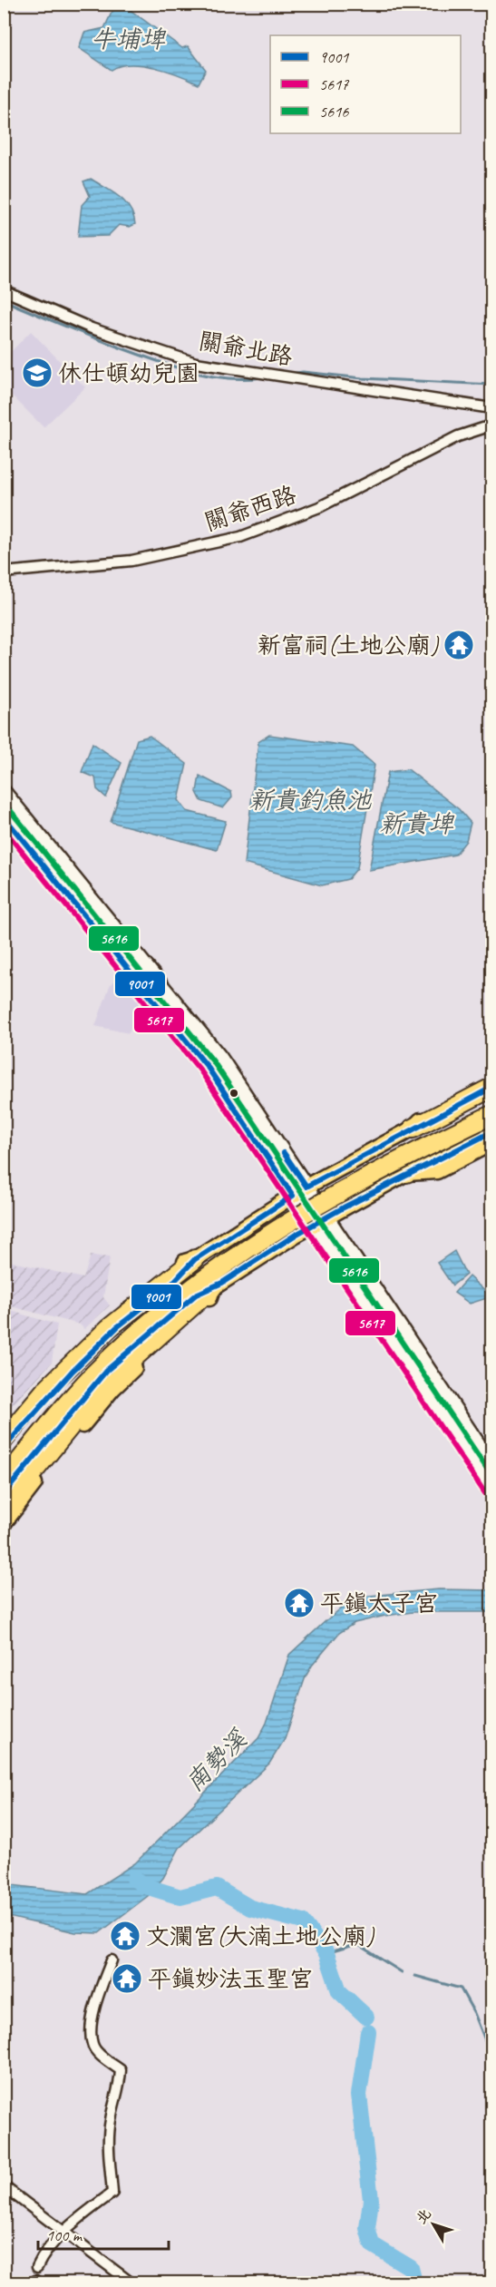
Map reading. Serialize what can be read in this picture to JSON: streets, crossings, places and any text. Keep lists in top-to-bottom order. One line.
{"streets":{"street":["關爺北路","關爺西路"]},"water":["牛埔埤","新貴釣魚池","新貴埤","南勢溪"],"places":{"school or university":["休仕頓幼兒園"],"temple":["新富祠(土地公廟)","平鎮太子宮","文瀾宮(大湳土地公廟)","平鎮妙法玉聖宮"]},"lines":["transit line 5616","transit line 9001","transit line 5617"],"legend":["9001","5617","5616"],"scale_bar":"100 m","north":"top left"}
